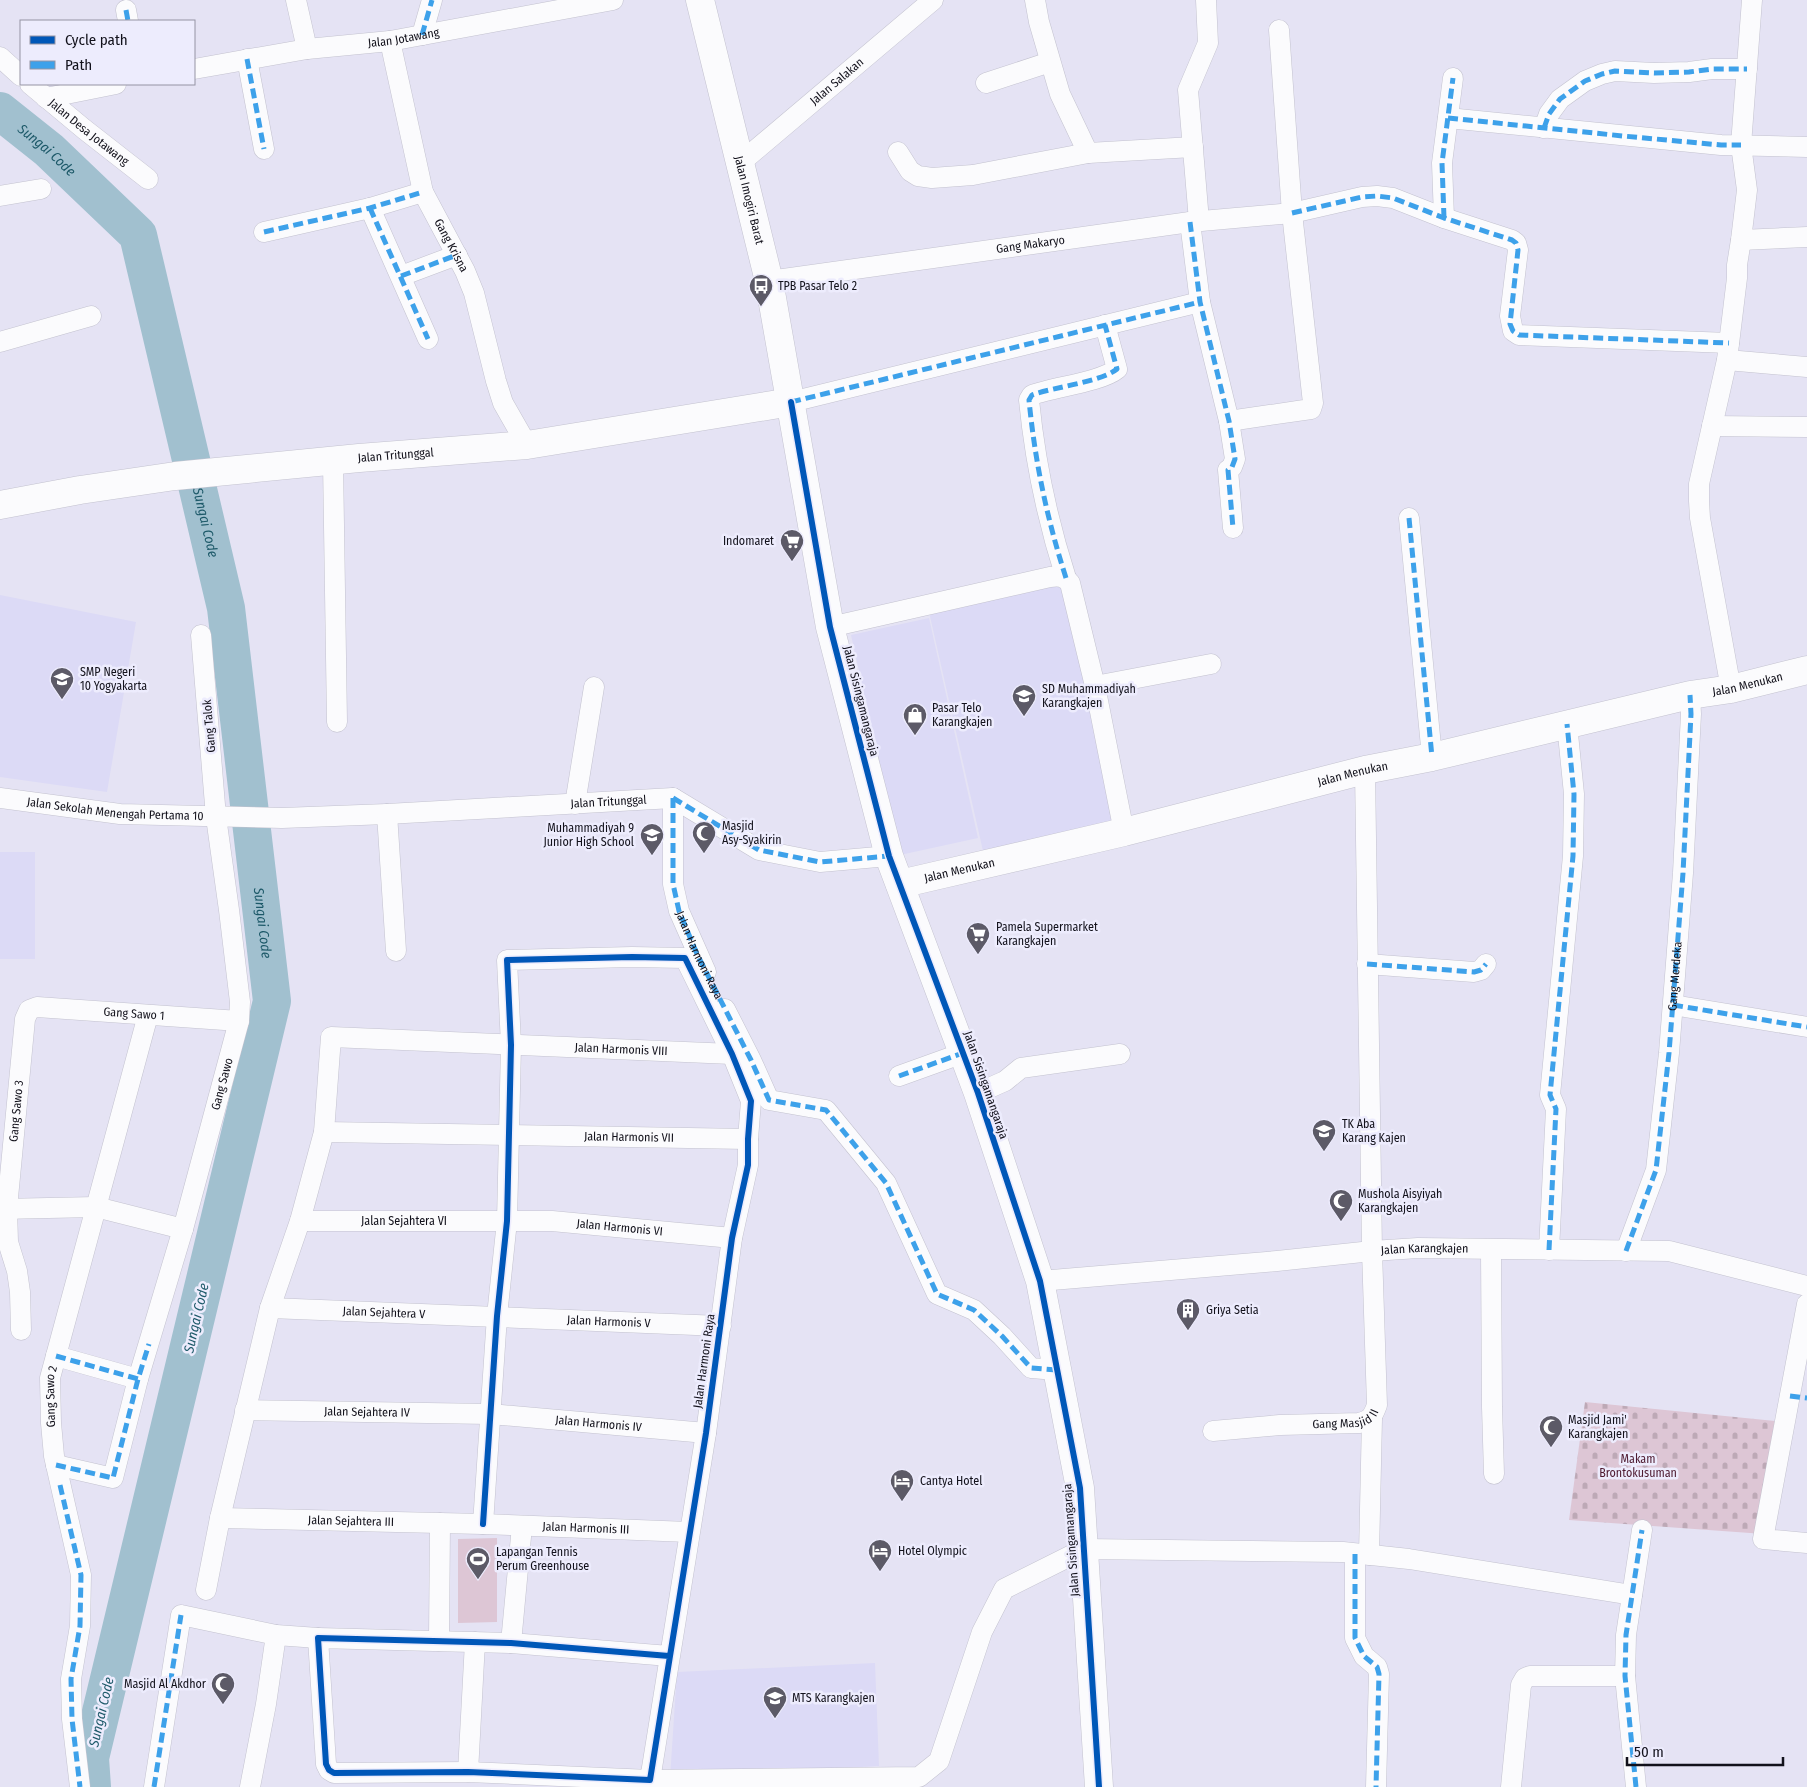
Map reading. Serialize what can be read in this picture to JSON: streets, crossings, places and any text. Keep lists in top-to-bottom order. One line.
{"streets":{"main road":["Jalan Imogiri Barat","Jalan Tritunggal","Jalan Menukan","Jalan Sisingamangaraja"],"street":["Jalan Jotawang","Jalan Salakan","Jalan Desa Jotawang","Gang Krisna","Gang Makaryo","Gang Talok","Jalan Sekolah Menengah Pertama 10","Jalan Harmoni Raya","Gang Merdeka","Gang Sawo 1","Jalan Harmonis VIII","Gang Sawo","Gang Sawo 3","Jalan Harmonis VII","Jalan Sejahtera VI","Jalan Harmonis VI","Jalan Karangkajen","Jalan Sejahtera V","Jalan Harmonis V","Gang Sawo 2","Jalan Sejahtera IV","Gang Masjid II","Jalan Harmonis IV","Jalan Sejahtera III","Jalan Harmonis III"]},"crossings":[["Jalan Jotawang","Gang Krisna"],["Jalan Salakan","Jalan Imogiri Barat"],["Jalan Imogiri Barat","Gang Makaryo"],["Jalan Imogiri Barat","Jalan Tritunggal"],["Jalan Imogiri Barat","Jalan Sisingamangaraja"],["Gang Krisna","Jalan Tritunggal"],["Jalan Tritunggal","Jalan Sisingamangaraja"],["Jalan Tritunggal","Jalan Sekolah Menengah Pertama 10"],["Jalan Tritunggal","Jalan Harmoni Raya"],["Jalan Menukan","Jalan Sisingamangaraja"],["Jalan Menukan","Gang Merdeka"],["Jalan Menukan","Gang Masjid II"],["Jalan Sisingamangaraja","Jalan Harmoni Raya"],["Jalan Sisingamangaraja","Jalan Karangkajen"],["Gang Talok","Jalan Sekolah Menengah Pertama 10"],["Gang Talok","Gang Sawo"],["Jalan Sekolah Menengah Pertama 10","Gang Sawo"],["Jalan Harmoni Raya","Jalan Harmonis VIII"],["Jalan Harmoni Raya","Jalan Harmonis VII"],["Jalan Harmoni Raya","Jalan Harmonis VI"],["Jalan Harmoni Raya","Jalan Harmonis V"],["Jalan Harmoni Raya","Jalan Harmonis IV"],["Jalan Harmoni Raya","Jalan Harmonis III"],["Gang Merdeka","Jalan Karangkajen"],["Gang Sawo 1","Gang Sawo"],["Gang Sawo 1","Gang Sawo 3"],["Gang Sawo 1","Gang Sawo 2"],["Jalan Harmonis VIII","Jalan Harmonis VII"],["Gang Sawo","Gang Sawo 2"],["Jalan Sejahtera VI","Jalan Harmonis VI"],["Jalan Karangkajen","Gang Masjid II"],["Jalan Sejahtera V","Jalan Harmonis V"],["Jalan Sejahtera IV","Jalan Harmonis IV"],["Jalan Sejahtera III","Jalan Harmonis III"]],"water":["Sungai Code"],"parks":["Makam Brontokusuman"],"places":{"bus stop":["TPB Pasar Telo 2"],"supermarket":["Indomaret","Pamela Supermarket Karangkajen"],"school or university":["SMP Negeri 10 Yogyakarta","SD Muhammadiyah Karangkajen","Muhammadiyah 9 Junior High School","TK Aba Karang Kajen","MTS Karangkajen"],"shop":["Pasar Telo Karangkajen"],"mosque":["Masjid Asy-Syakirin","Mushola Aisyiyah Karangkajen","Masjid Jami' Karangkajen","Masjid Al Akdhor"],"building":["Griya Setia"],"hotel":["Cantya Hotel","Hotel Olympic"],"sports":["Lapangan Tennis Perum Greenhouse"]},"legend":["Cycle path","Path"],"scale_bar":"50 m"}
